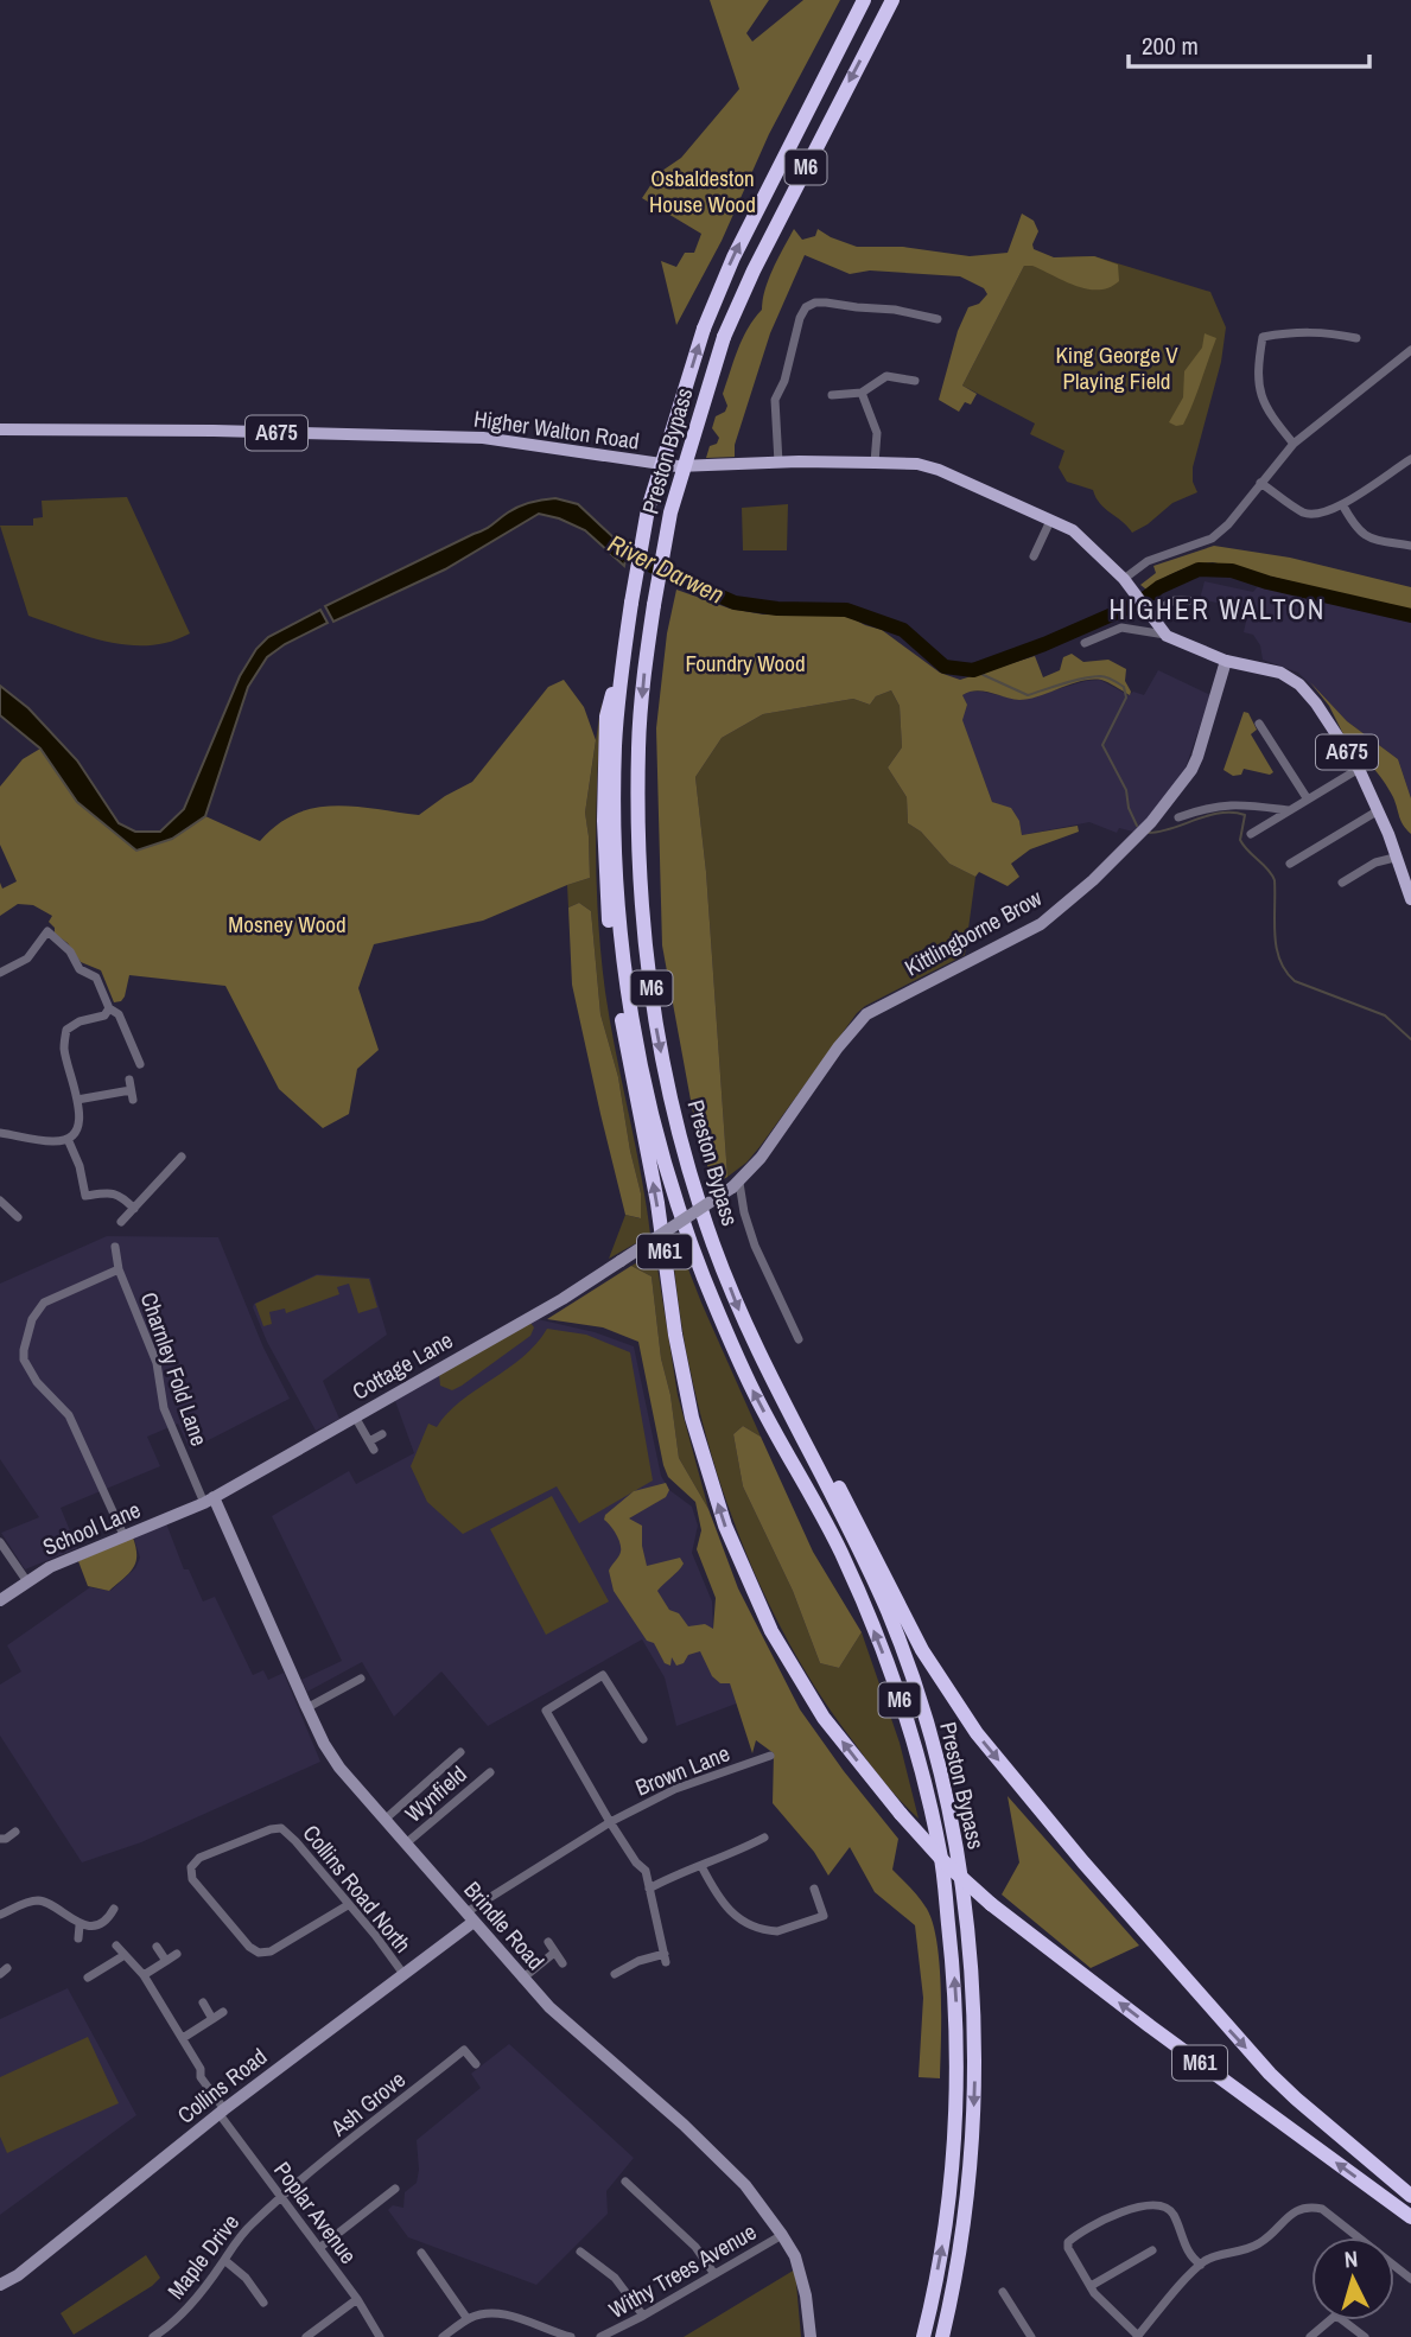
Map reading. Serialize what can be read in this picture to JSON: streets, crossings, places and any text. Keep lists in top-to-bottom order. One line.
{"streets":{"highway":["M6","Preston Bypass","M61"],"main road":["Higher Walton Road","A675"],"street":["Kittlingborne Brow","Cottage Lane","Charnley Fold Lane","School Lane","Brown Lane","Wynfield","Collins Road North","Brindle Road","Collins Road","Ash Grove","Poplar Avenue","Maple Drive","Withy Trees Avenue"]},"crossings":[["Higher Walton Road","A675"],["A675","Kittlingborne Brow"],["Preston Bypass","M61"],["Kittlingborne Brow","Cottage Lane"],["Cottage Lane","Charnley Fold Lane"],["Cottage Lane","School Lane"],["Cottage Lane","Brindle Road"],["Charnley Fold Lane","School Lane"],["Charnley Fold Lane","Brindle Road"],["School Lane","Brindle Road"],["Brown Lane","Brindle Road"],["Brown Lane","Collins Road"],["Wynfield","Brindle Road"],["Collins Road North","Collins Road"],["Brindle Road","Collins Road"],["Brindle Road","Withy Trees Avenue"],["Collins Road","Poplar Avenue"],["Ash Grove","Poplar Avenue"],["Ash Grove","Maple Drive"],["Poplar Avenue","Maple Drive"]],"districts":["HIGHER WALTON"],"water":["River Darwen"],"parks":["Osbaldeston House Wood","King George V Playing Field","Foundry Wood","Mosney Wood"],"scale_bar":"200 m","north":"top"}
